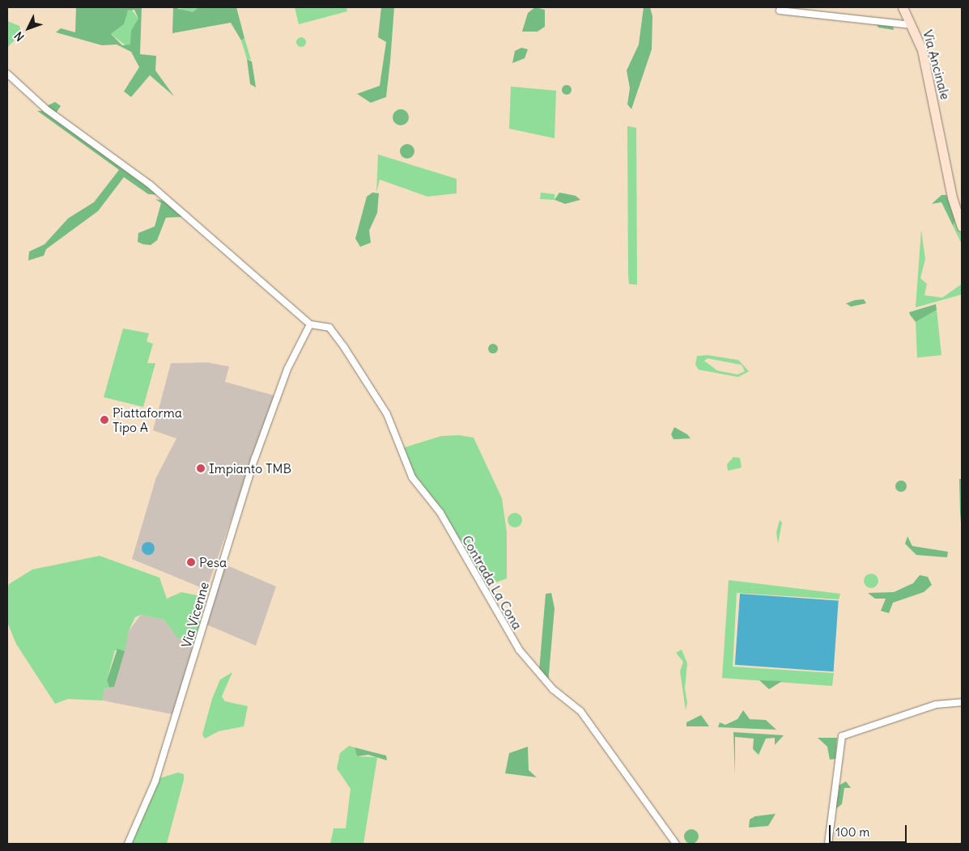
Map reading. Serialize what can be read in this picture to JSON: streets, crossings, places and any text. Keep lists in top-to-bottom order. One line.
{"streets":{"main road":["Via Ancinale"],"street":["Contrada La Cona","Via Vicenne"]},"crossings":[["Contrada La Cona","Via Vicenne"]],"places":["Piattaforma Tipo A","Impianto TMB","Pesa"],"scale_bar":"100 m","north":"bottom left"}
